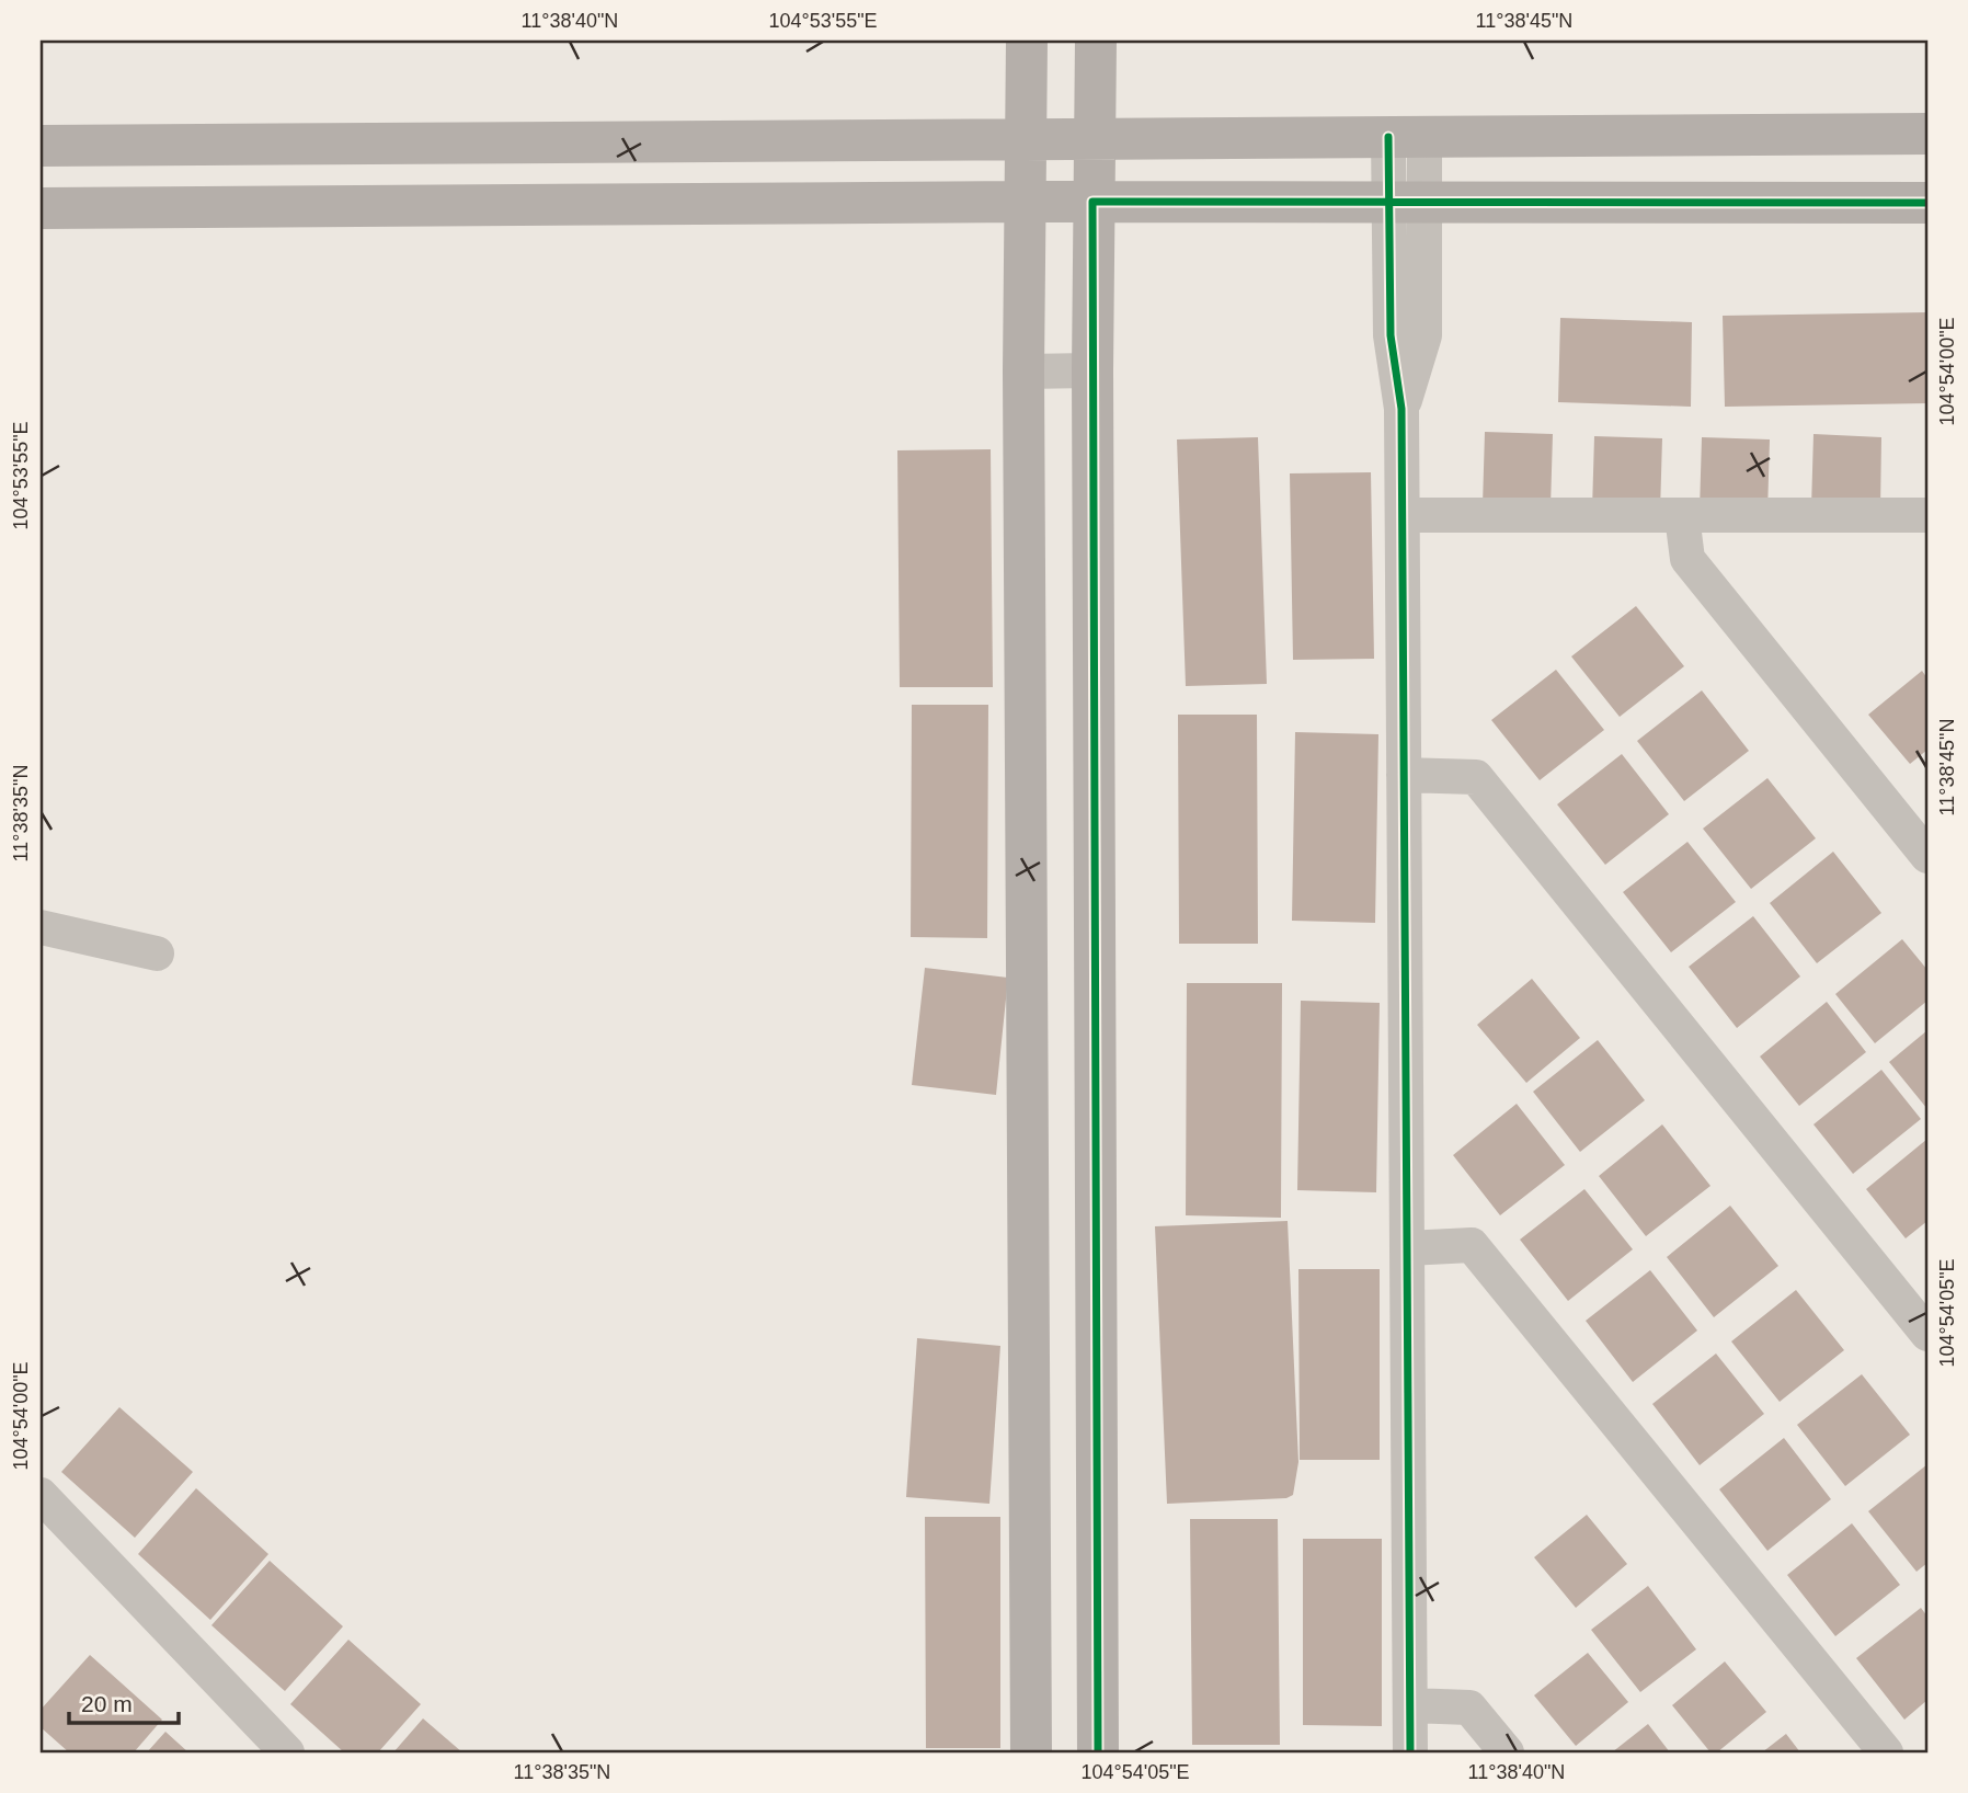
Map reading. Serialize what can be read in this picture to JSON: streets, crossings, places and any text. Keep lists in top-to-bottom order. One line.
{"scale_bar":"20 m","coordinates":["11°38'40\"N","104°53'55\"E","11°38'45\"N","104°54'00\"E","11°38'35\"N","104°54'05\"E"]}
